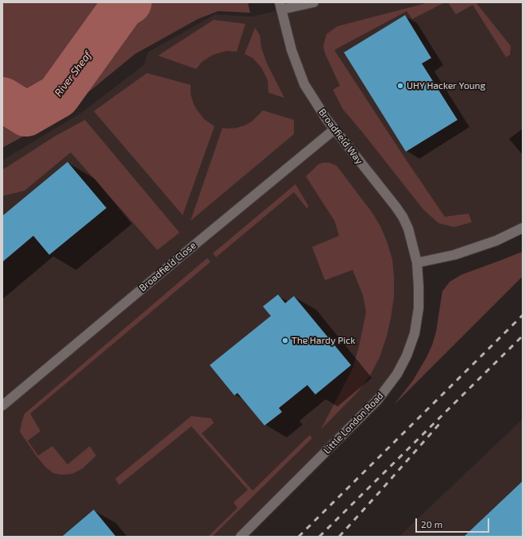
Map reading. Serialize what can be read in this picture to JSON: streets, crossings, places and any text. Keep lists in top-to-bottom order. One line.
{"streets":{"street":["Broadfield Way","Broadfield Close","Little London Road"]},"crossings":[["Broadfield Way","Broadfield Close"],["Broadfield Way","Little London Road"]],"water":["River Sheaf"],"places":["UHY Hacker Young","The Hardy Pick"],"scale_bar":"20 m"}
